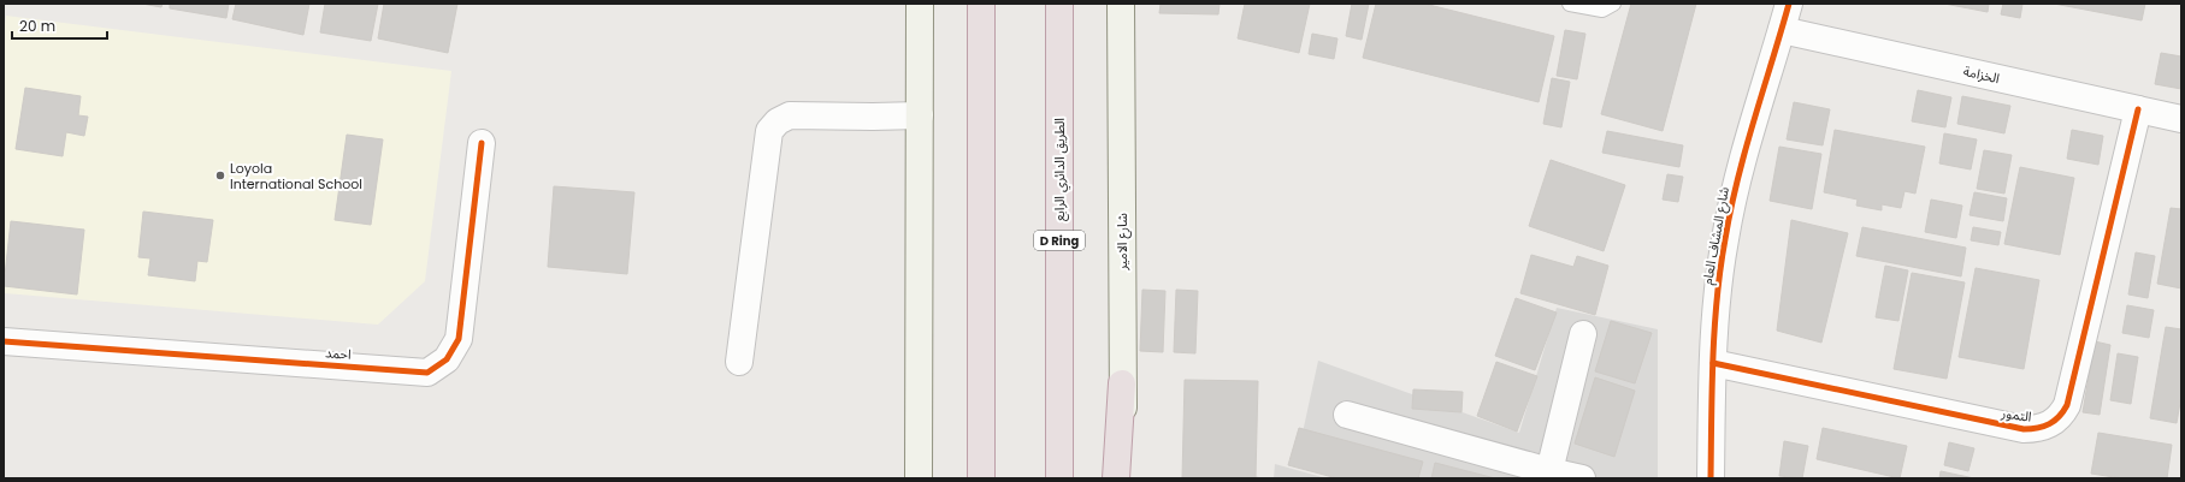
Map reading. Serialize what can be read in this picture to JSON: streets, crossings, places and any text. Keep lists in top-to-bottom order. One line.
{"streets":{"highway":["الطريق الدائري الرابع","D Ring"],"main road":["شارع الامير"],"street":["الخزامة","شارع المشاف العام","احمد","التمور"]},"crossings":[["الخزامة","شارع المشاف العام"],["الخزامة","التمور"],["شارع المشاف العام","التمور"]],"places":["Loyola International School"],"scale_bar":"20 m"}
